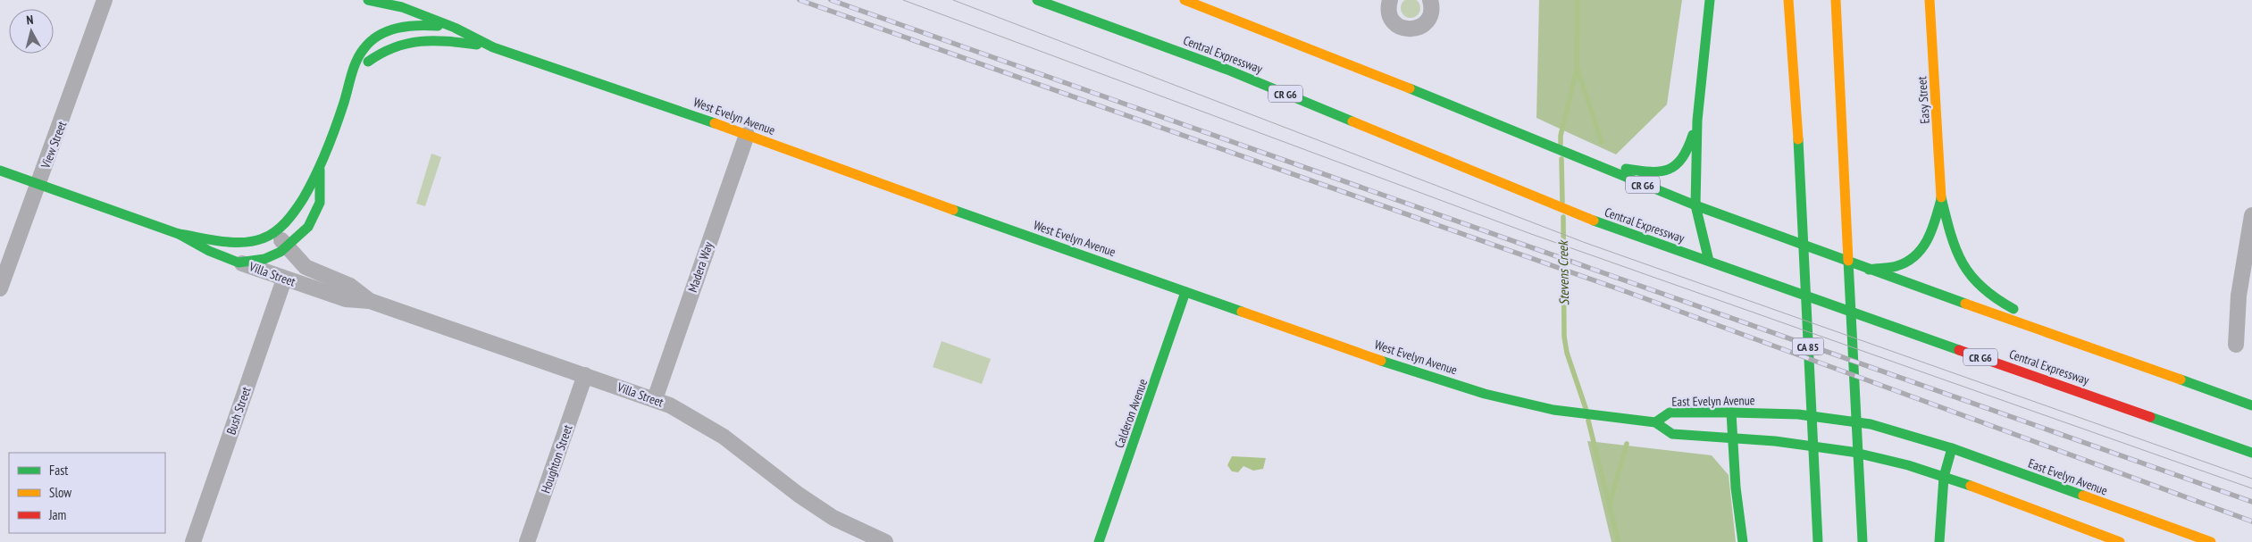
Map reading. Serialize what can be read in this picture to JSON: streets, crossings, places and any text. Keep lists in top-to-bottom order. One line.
{"streets":{"main road":["Central Expressway","CR G6","Easy Street","West Evelyn Avenue","Villa Street","CA 85","East Evelyn Avenue","Calderon Avenue"],"street":["View Street","Madera Way","Bush Street","Houghton Street"]},"crossings":[["West Evelyn Avenue","Madera Way"],["West Evelyn Avenue","East Evelyn Avenue"],["West Evelyn Avenue","Calderon Avenue"],["View Street","Villa Street"],["Madera Way","Villa Street"],["Villa Street","Bush Street"],["Villa Street","Houghton Street"]],"water":["Stevens Creek"],"legend":["Fast","Slow","Jam"],"north":"top"}
